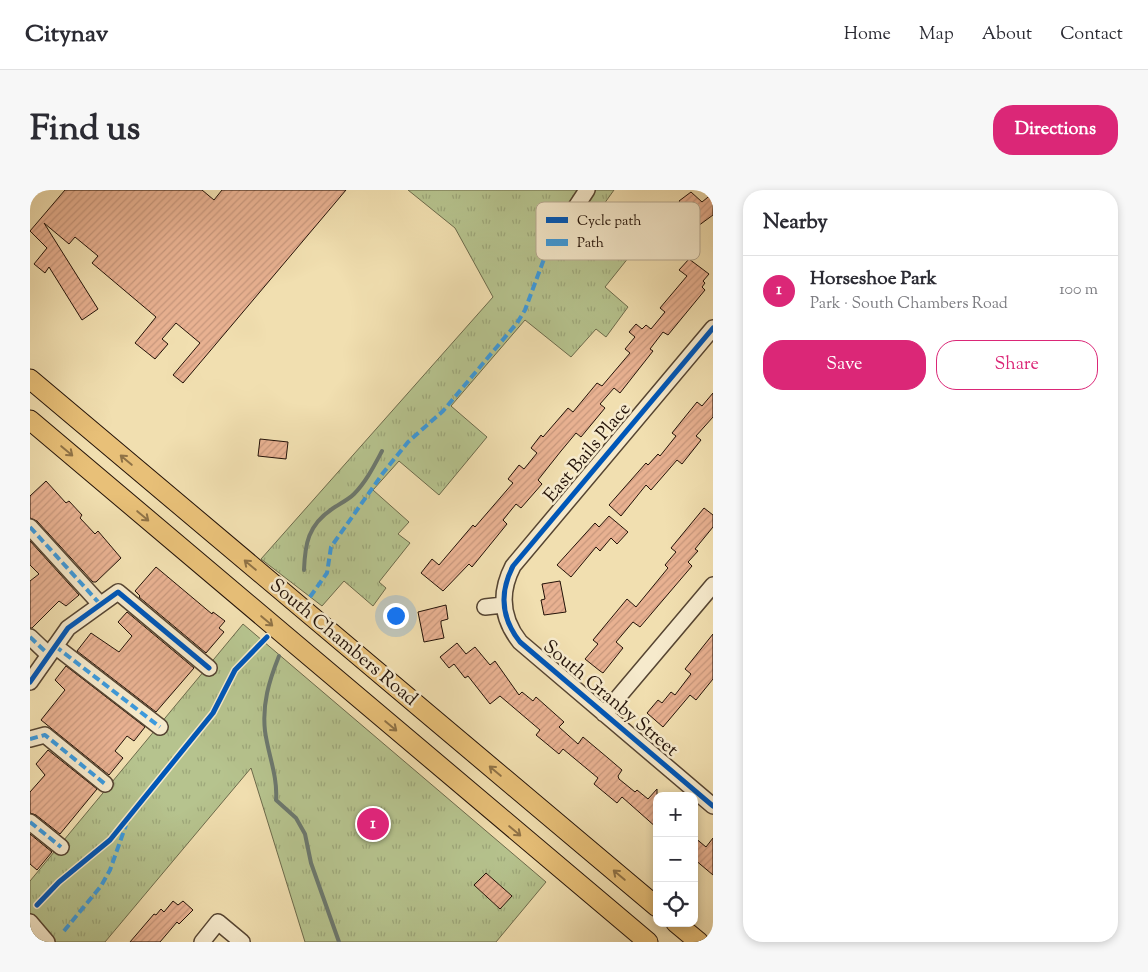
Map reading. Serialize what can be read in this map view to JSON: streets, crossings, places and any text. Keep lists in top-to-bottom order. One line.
{"streets":{"main road":["South Chambers Road"],"street":["East Bails Place","South Granby Street"]},"crossings":[["East Bails Place","South Granby Street"]],"legend":["Cycle path","Path"],"page":{"header":"Citynav","nav":["Home","Map","About","Contact"],"title":"Find us","buttons":["Directions",["Save","Share"]],"heading":"Nearby","list":[{"mark":"1","name":"Horseshoe Park","note":"Park · South Chambers Road","value":"100 m"}],"map_buttons":["+","−"],"pins":"1"}}
